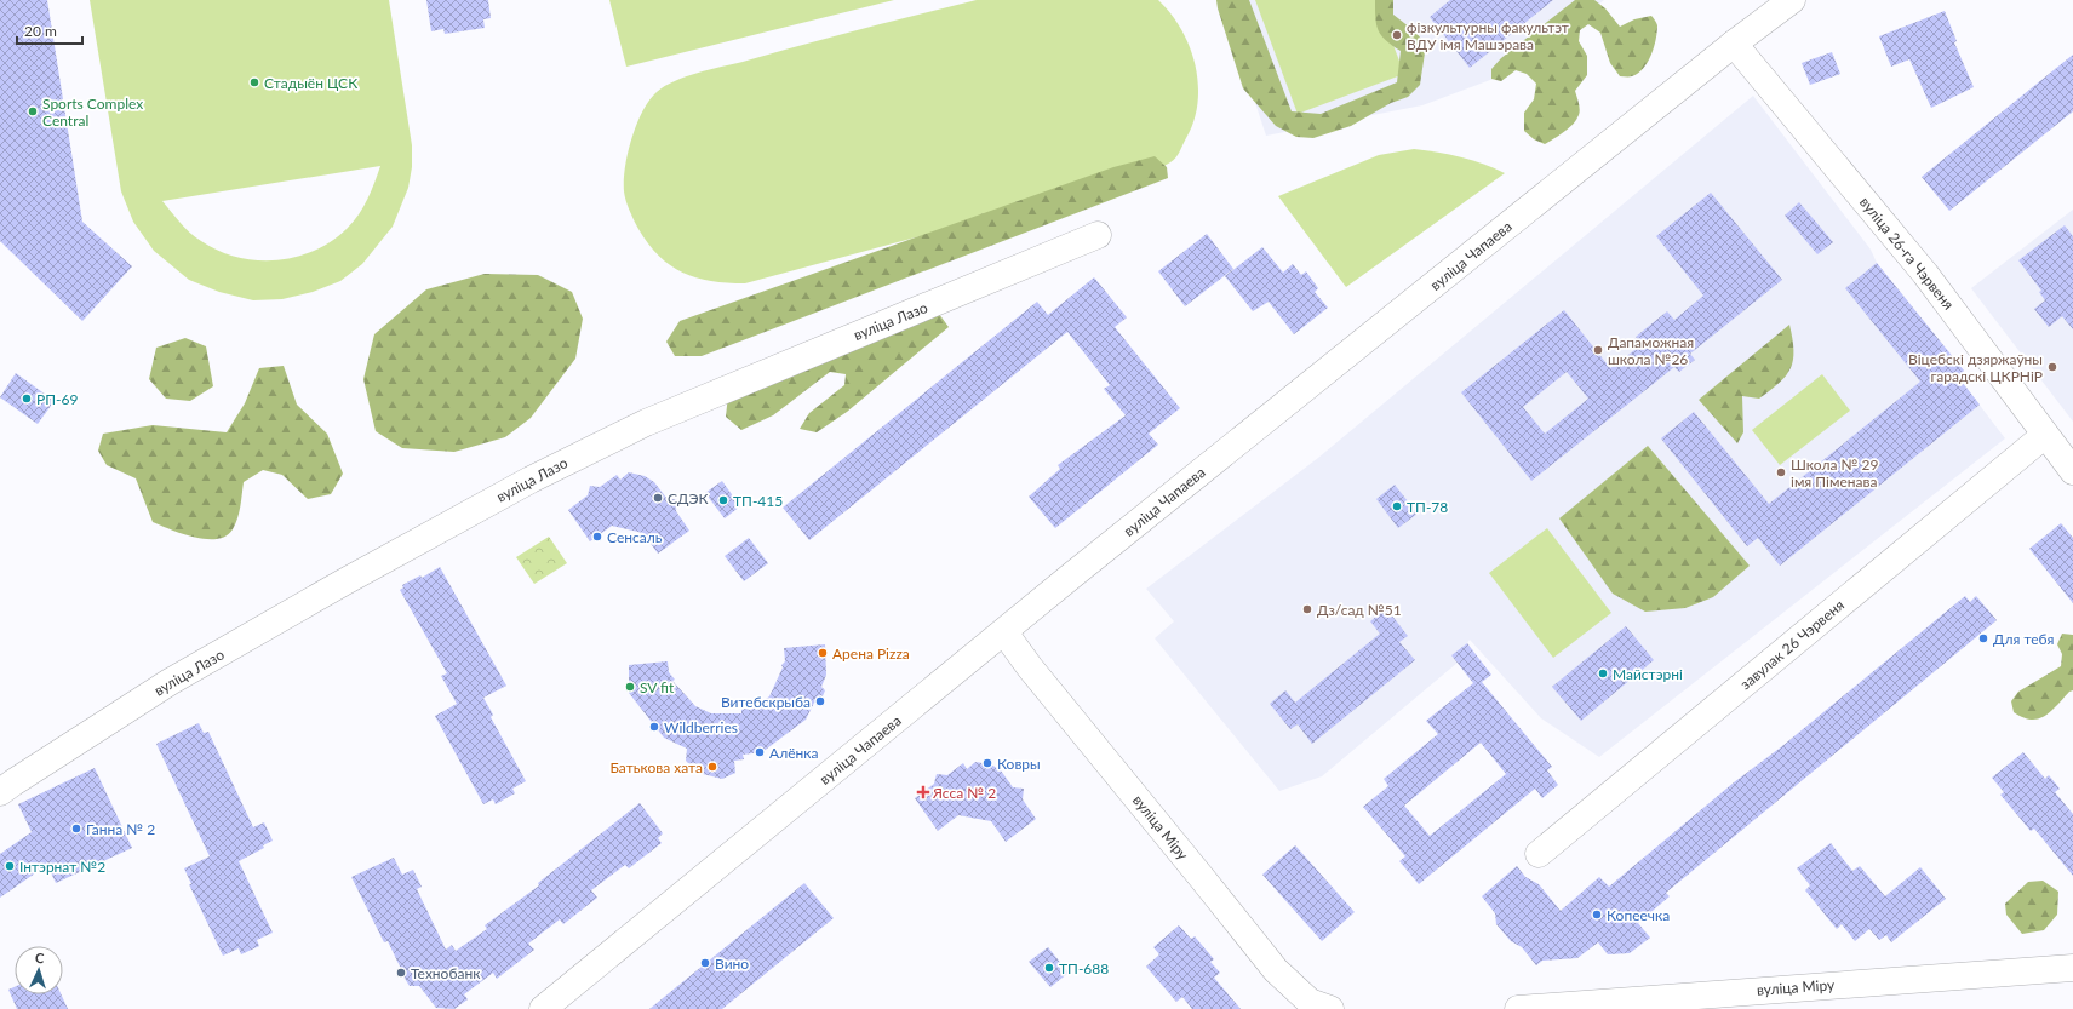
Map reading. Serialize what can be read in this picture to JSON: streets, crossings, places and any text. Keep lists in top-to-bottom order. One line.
{"streets":{"street":["вуліца 26-га Чэрвеня","вуліца Чапаева","вуліца Лазо","завулак 26 Чэрвеня","вуліца Міру"]},"crossings":[["вуліца 26-га Чэрвеня","вуліца Чапаева"],["вуліца 26-га Чэрвеня","завулак 26 Чэрвеня"],["вуліца Чапаева","вуліца Міру"]],"places":{"other":["фізкультурны факультэт ВДУ імя Машэрава","Стадыён ЦСК","Sports Complex Central","Дапаможная школа №26","Віцебскі дзяржаўны гарадскі ЦКРНіР","РП-69","Школа № 29 імя Піменава","СДЭК","ТП-415","ТП-78","Сенсаль","Дз/сад №51","Для тебя","Арена Pizza","Майстэрні","SV fit","Витебскрыба","Wildberries","Алёнка","Ковры","Батькова хата","Ганна № 2","Інтэрнат №2","Копеечка","Вино","ТП-688","Технобанк"],"health":["Ясса № 2"]},"scale_bar":"20 m","north":"top"}
